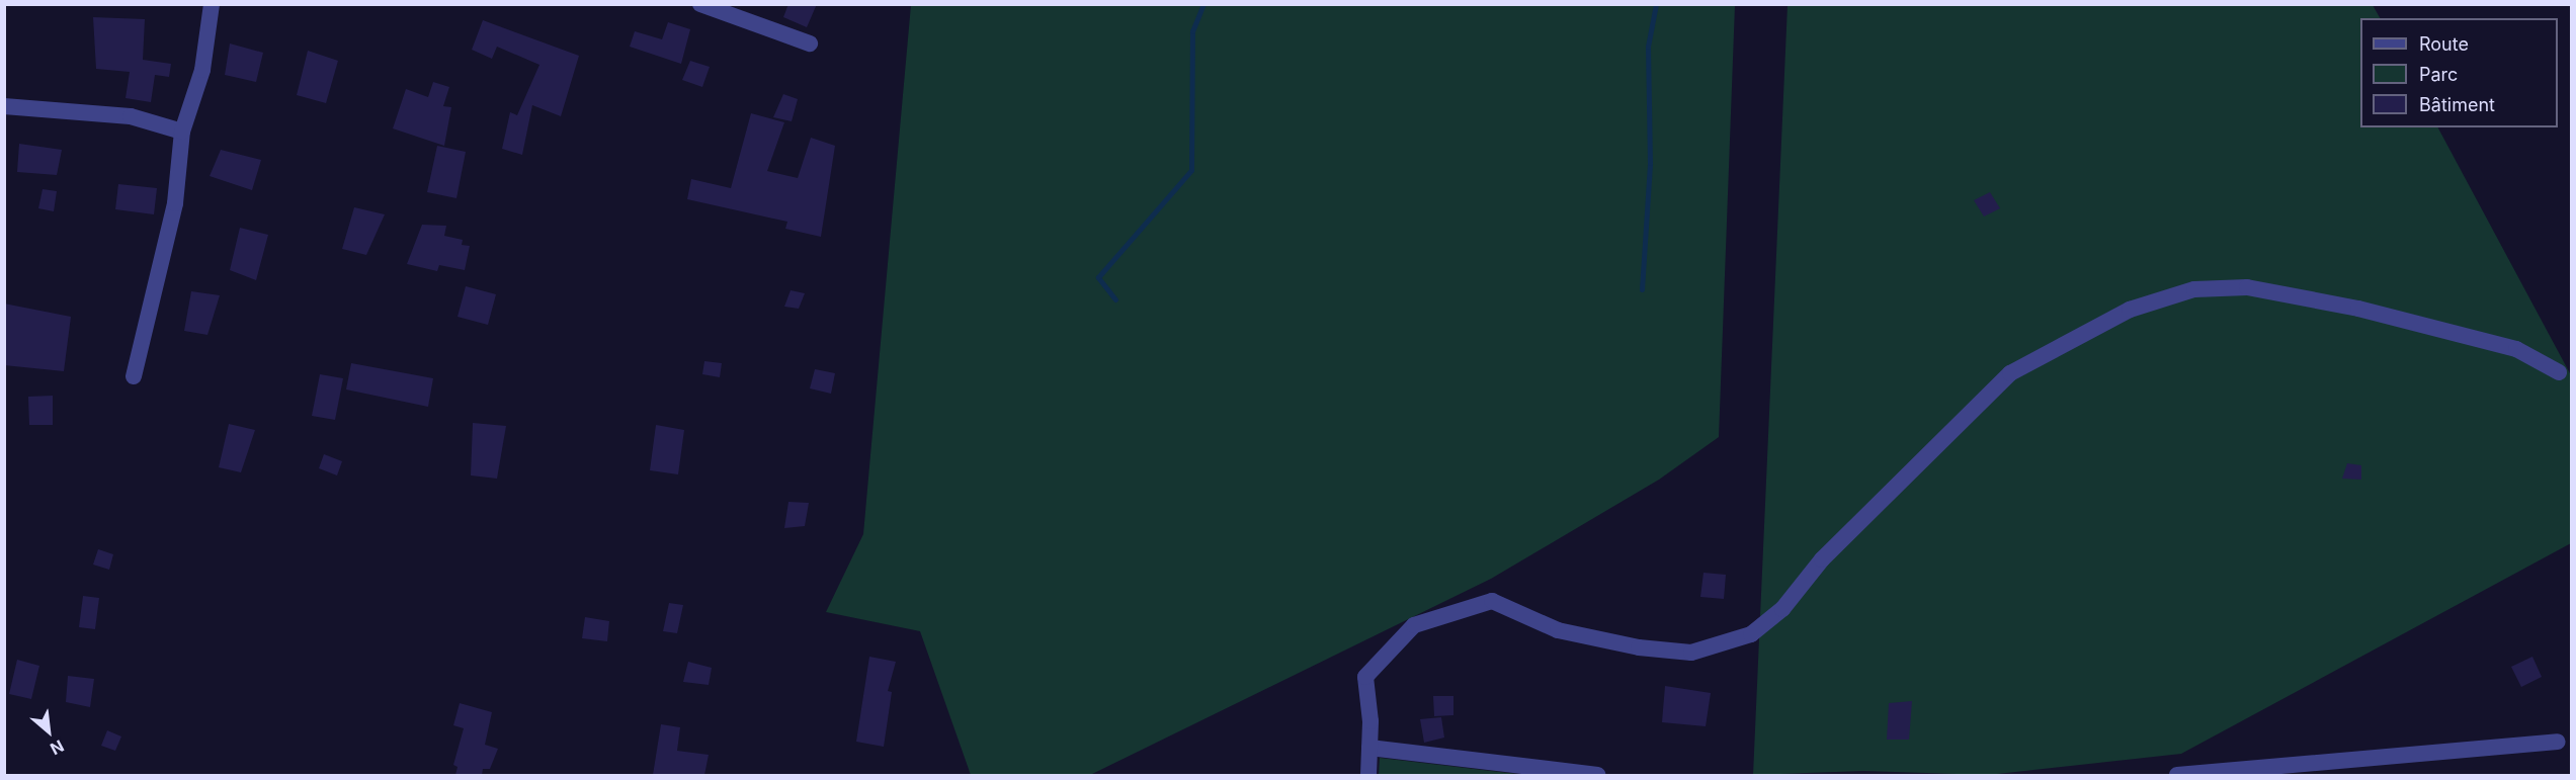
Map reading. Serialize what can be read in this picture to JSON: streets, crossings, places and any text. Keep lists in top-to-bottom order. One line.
{"legend":["Route","Parc","Bâtiment"],"north":"bottom right"}
